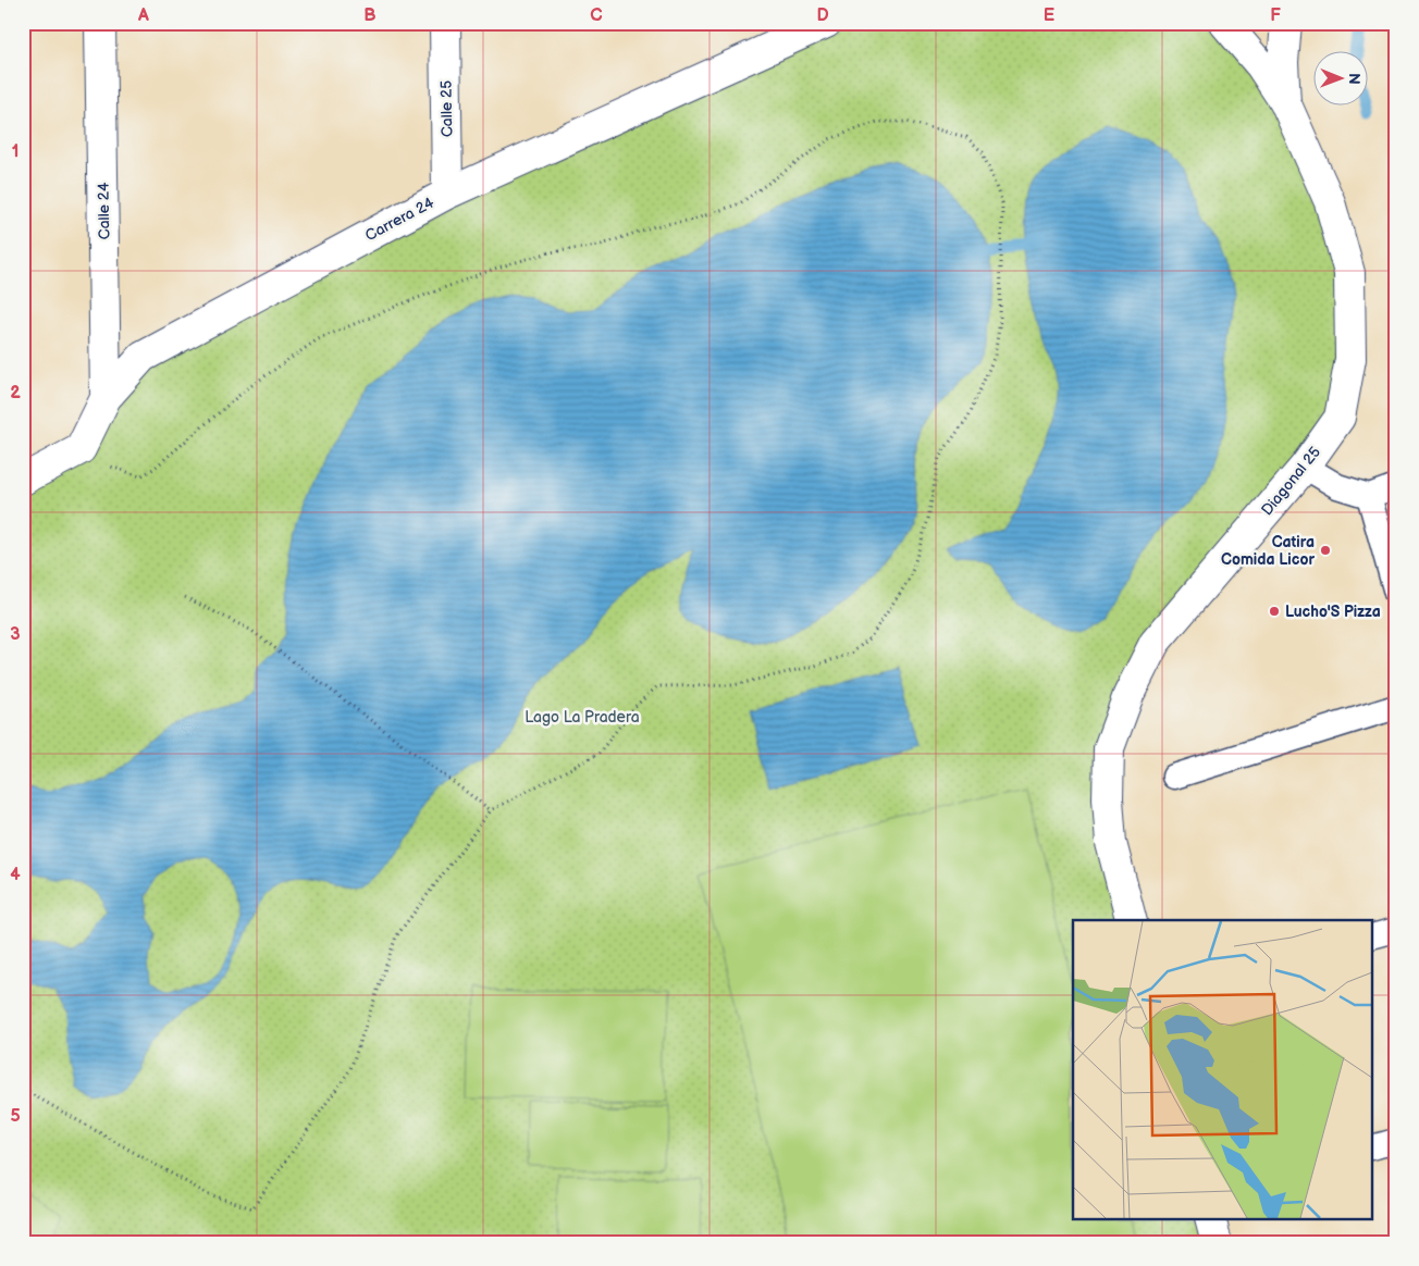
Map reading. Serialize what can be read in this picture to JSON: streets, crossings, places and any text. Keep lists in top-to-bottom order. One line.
{"streets":{"street":["Calle 25","Calle 24","Carrera 24","Diagonal 25"]},"crossings":[["Calle 25","Carrera 24"],["Calle 24","Carrera 24"]],"parks":["Lago La Pradera"],"places":["Catira Comida Licor","Lucho'S Pizza"],"north":"right","grid":{"columns":["A","B","C","D","E","F"],"rows":["1","2","3","4","5"]}}
